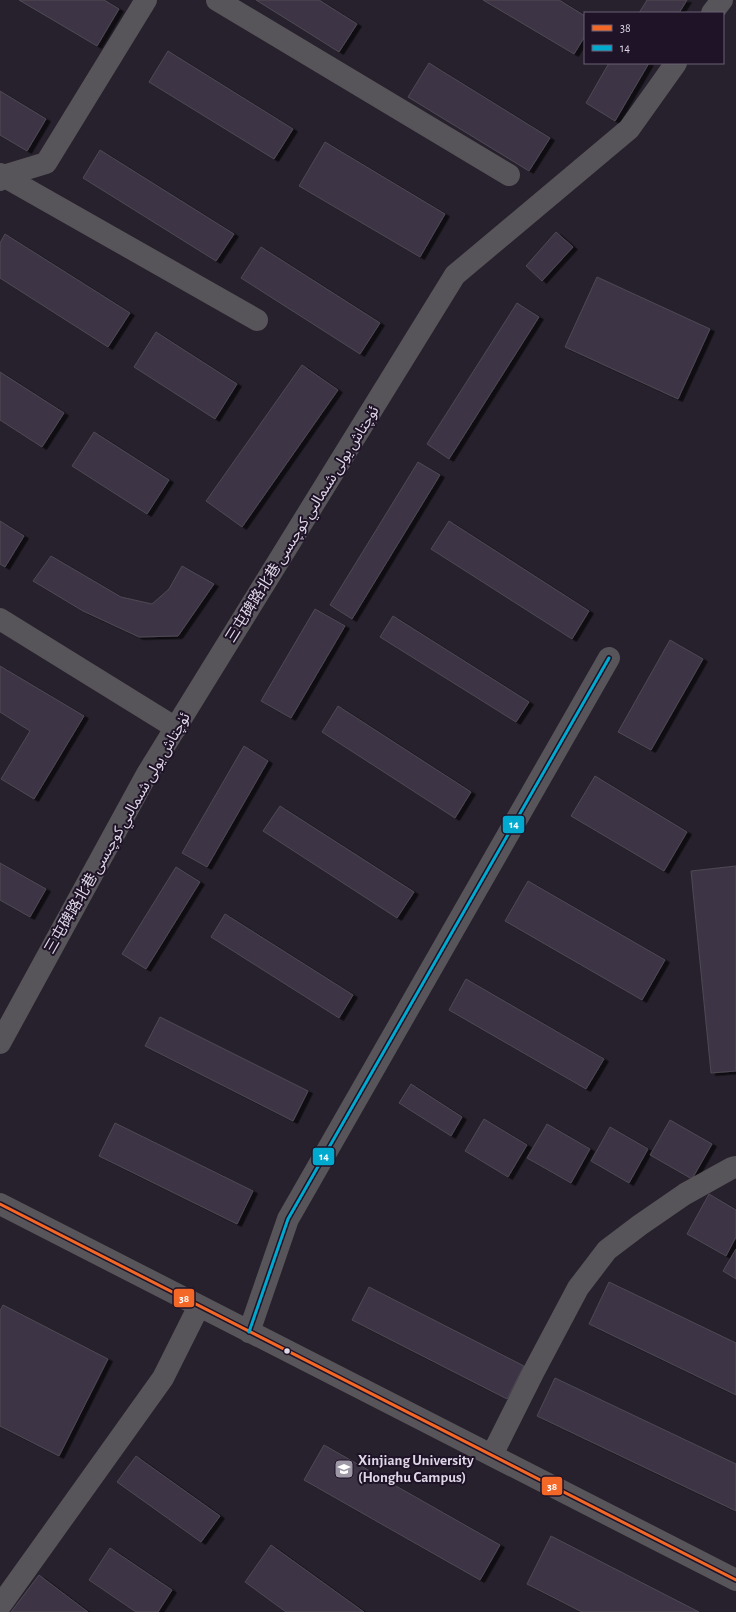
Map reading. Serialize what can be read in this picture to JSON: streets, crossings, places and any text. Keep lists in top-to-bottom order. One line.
{"streets":{"street":["三屯碑路北巷 ئۈچتاش يولى شىمالىي كوچىسى"]},"places":{"school or university":["Xinjiang University (Honghu Campus)"]},"lines":["transit line 14","transit line 38"],"legend":["38","14"]}
